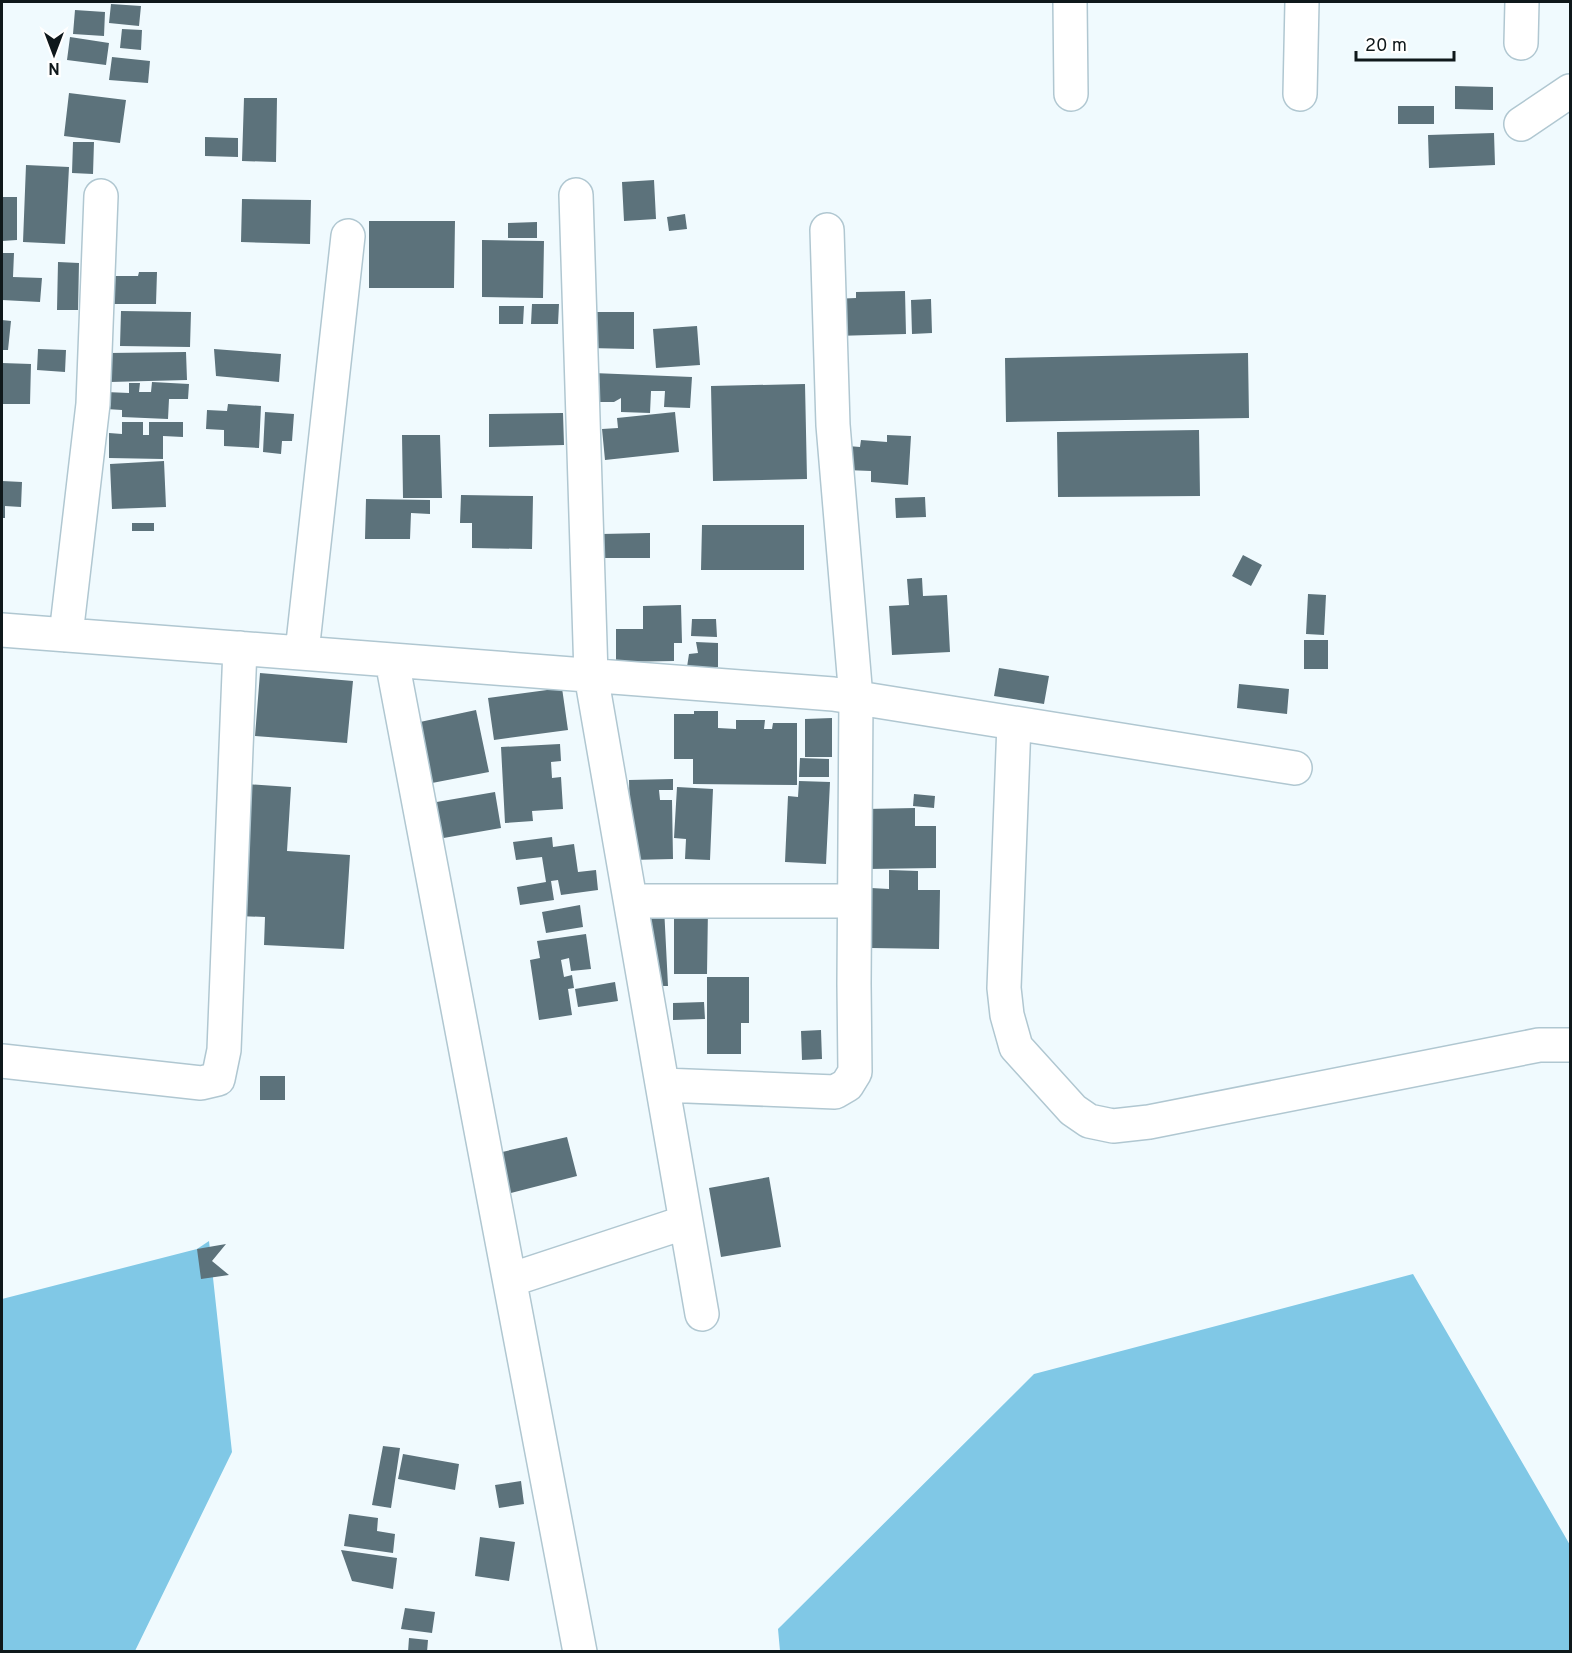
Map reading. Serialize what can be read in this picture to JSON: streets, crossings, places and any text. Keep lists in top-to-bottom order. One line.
{"scale_bar":"20 m","north":"bottom"}
